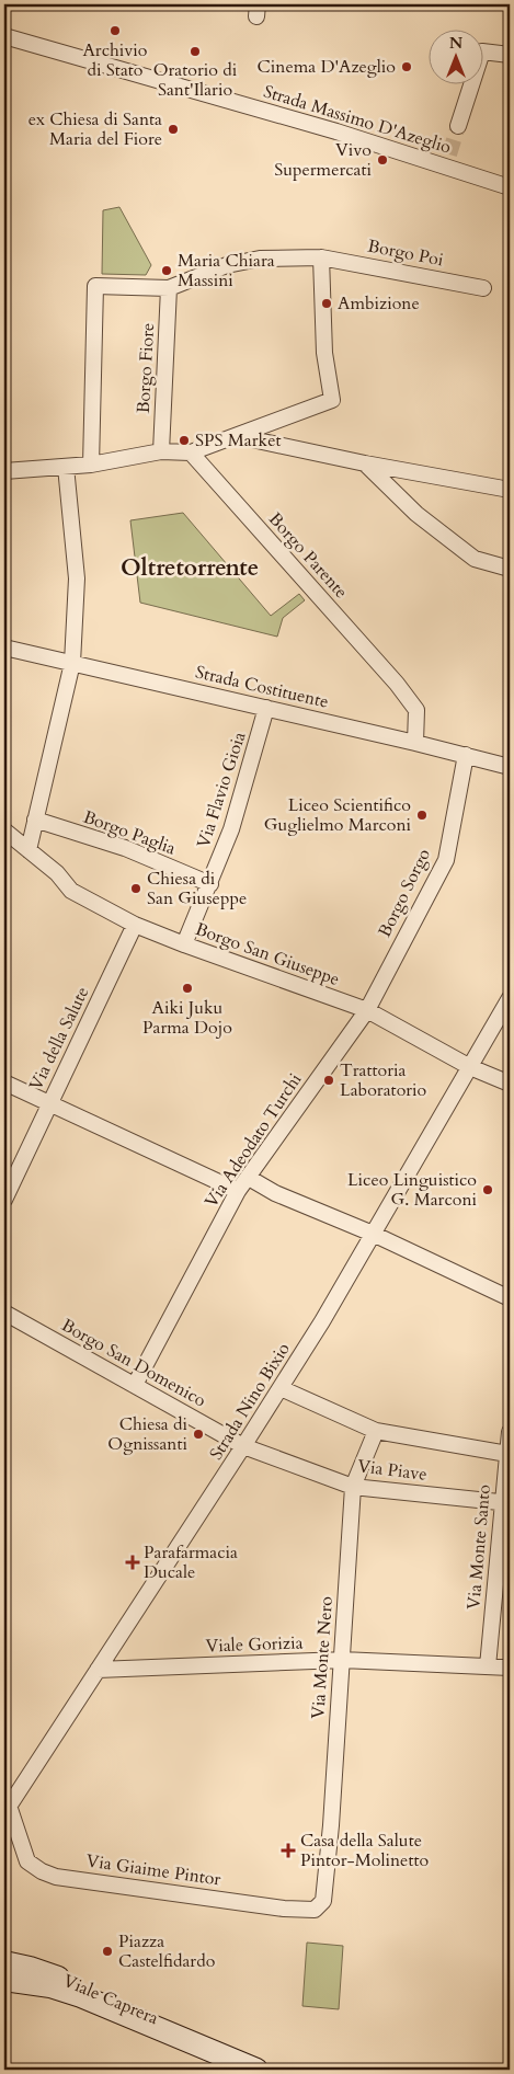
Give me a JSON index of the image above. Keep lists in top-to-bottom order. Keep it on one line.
{"streets":{"main road":["Viale Caprera"],"street":["Strada Massimo D'Azeglio","Borgo Poi","Borgo Fiore","Borgo Parente","Strada Costituente","Via Flavio Gioia","Borgo Paglia","Borgo Sorgo","Borgo San Giuseppe","Via della Salute","Via Adeodato Turchi","Borgo San Domenico","Strada Nino Bixio","Via Piave","Via Monte Santo","Viale Gorizia","Via Monte Nero","Via Giaime Pintor"]},"crossings":[["Borgo Poi","Borgo Fiore"],["Borgo Parente","Strada Costituente"],["Strada Costituente","Via Flavio Gioia"],["Strada Costituente","Borgo Sorgo"],["Via Flavio Gioia","Borgo Paglia"],["Via Flavio Gioia","Borgo San Giuseppe"],["Borgo Sorgo","Borgo San Giuseppe"],["Borgo Sorgo","Via Adeodato Turchi"],["Borgo San Giuseppe","Via della Salute"],["Borgo San Giuseppe","Via Adeodato Turchi"],["Borgo San Giuseppe","Strada Nino Bixio"],["Via Adeodato Turchi","Borgo San Domenico"],["Borgo San Domenico","Strada Nino Bixio"],["Borgo San Domenico","Via Piave"],["Strada Nino Bixio","Via Piave"],["Strada Nino Bixio","Viale Gorizia"],["Strada Nino Bixio","Via Giaime Pintor"],["Via Piave","Via Monte Santo"],["Via Piave","Via Monte Nero"],["Via Monte Santo","Viale Gorizia"],["Viale Gorizia","Via Monte Nero"],["Via Monte Nero","Via Giaime Pintor"]],"districts":["Oltretorrente"],"places":{"other":["Archivio di Stato","Oratorio di Sant'Ilario","Cinema D'Azeglio","ex Chiesa di Santa Maria del Fiore","Vivo Supermercati","Maria Chiara Massini","Ambizione","SPS Market","Liceo Scientifico Guglielmo Marconi","Chiesa di San Giuseppe","Aiki Juku Parma Dojo","Trattoria Laboratorio","Liceo Linguistico G. Marconi","Chiesa di Ognissanti","Piazza Castelfidardo"],"health":["Parafarmacia Ducale","Casa della Salute Pintor-Molinetto"]},"north":"top"}
